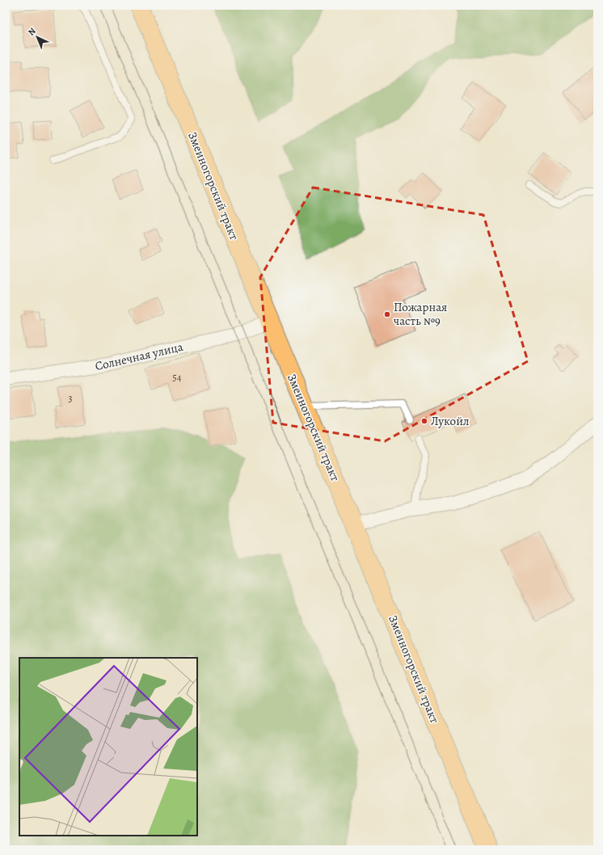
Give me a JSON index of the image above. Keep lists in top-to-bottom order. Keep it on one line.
{"streets":{"highway":["Змеиногорский тракт"],"street":["Солнечная улица"]},"crossings":[["Змеиногорский тракт","Солнечная улица"]],"places":["Пожарная часть №9","Лукойл"],"house_numbers":["54","3"],"north":"top left"}
